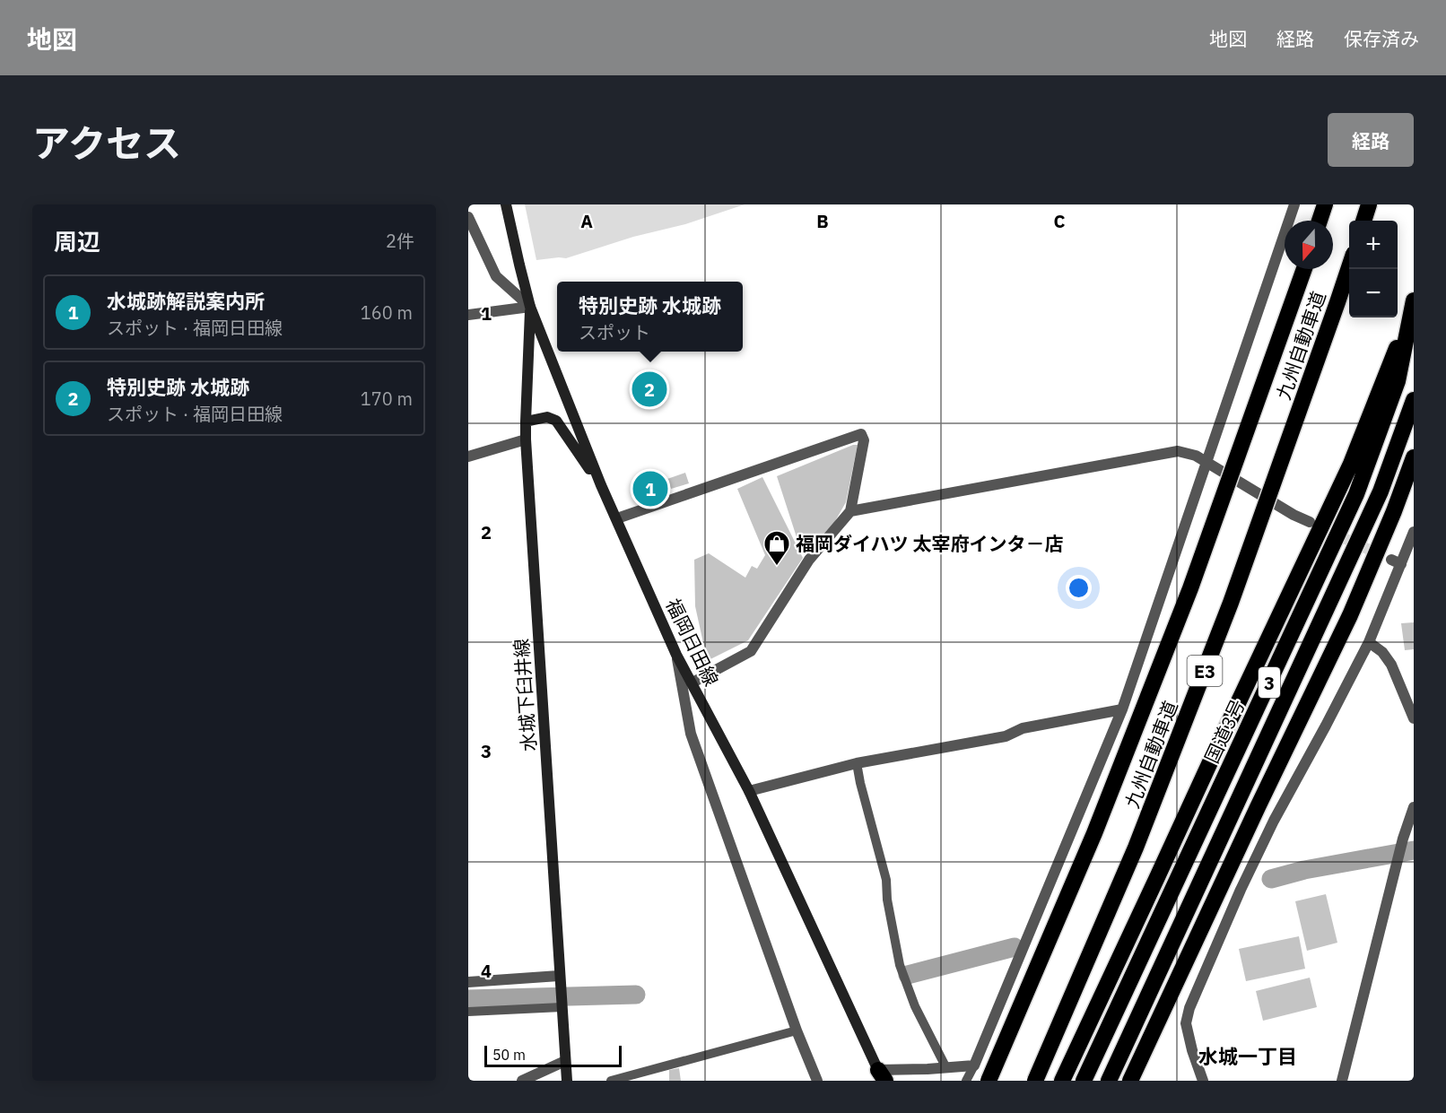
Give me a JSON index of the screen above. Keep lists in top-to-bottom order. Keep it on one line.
{"streets":{"highway":["九州自動車道","E3","3","国道3号"],"main road":["福岡日田線","水城下臼井線"]},"crossings":[["福岡日田線","水城下臼井線"]],"districts":["水城一丁目"],"places":{"shop":["福岡ダイハツ 太宰府インタ－店"]},"scale_bar":"50 m","north":"bottom","page":{"header":"地図","nav":["地図","経路","保存済み"],"title":"アクセス","buttons":"経路","heading":["周辺","2件"],"map_buttons":["+","−"],"list":[{"mark":"1","name":"水城跡解説案内所","note":"スポット · 福岡日田線","value":"160 m"},{"mark":"2","name":"特別史跡 水城跡","note":"スポット · 福岡日田線","value":"170 m"}],"popup":["特別史跡 水城跡","スポット"],"pins":["2","1"],"scale":"50 m"},"grid":{"columns":["A","B","C"],"rows":["1","2","3","4"]}}
